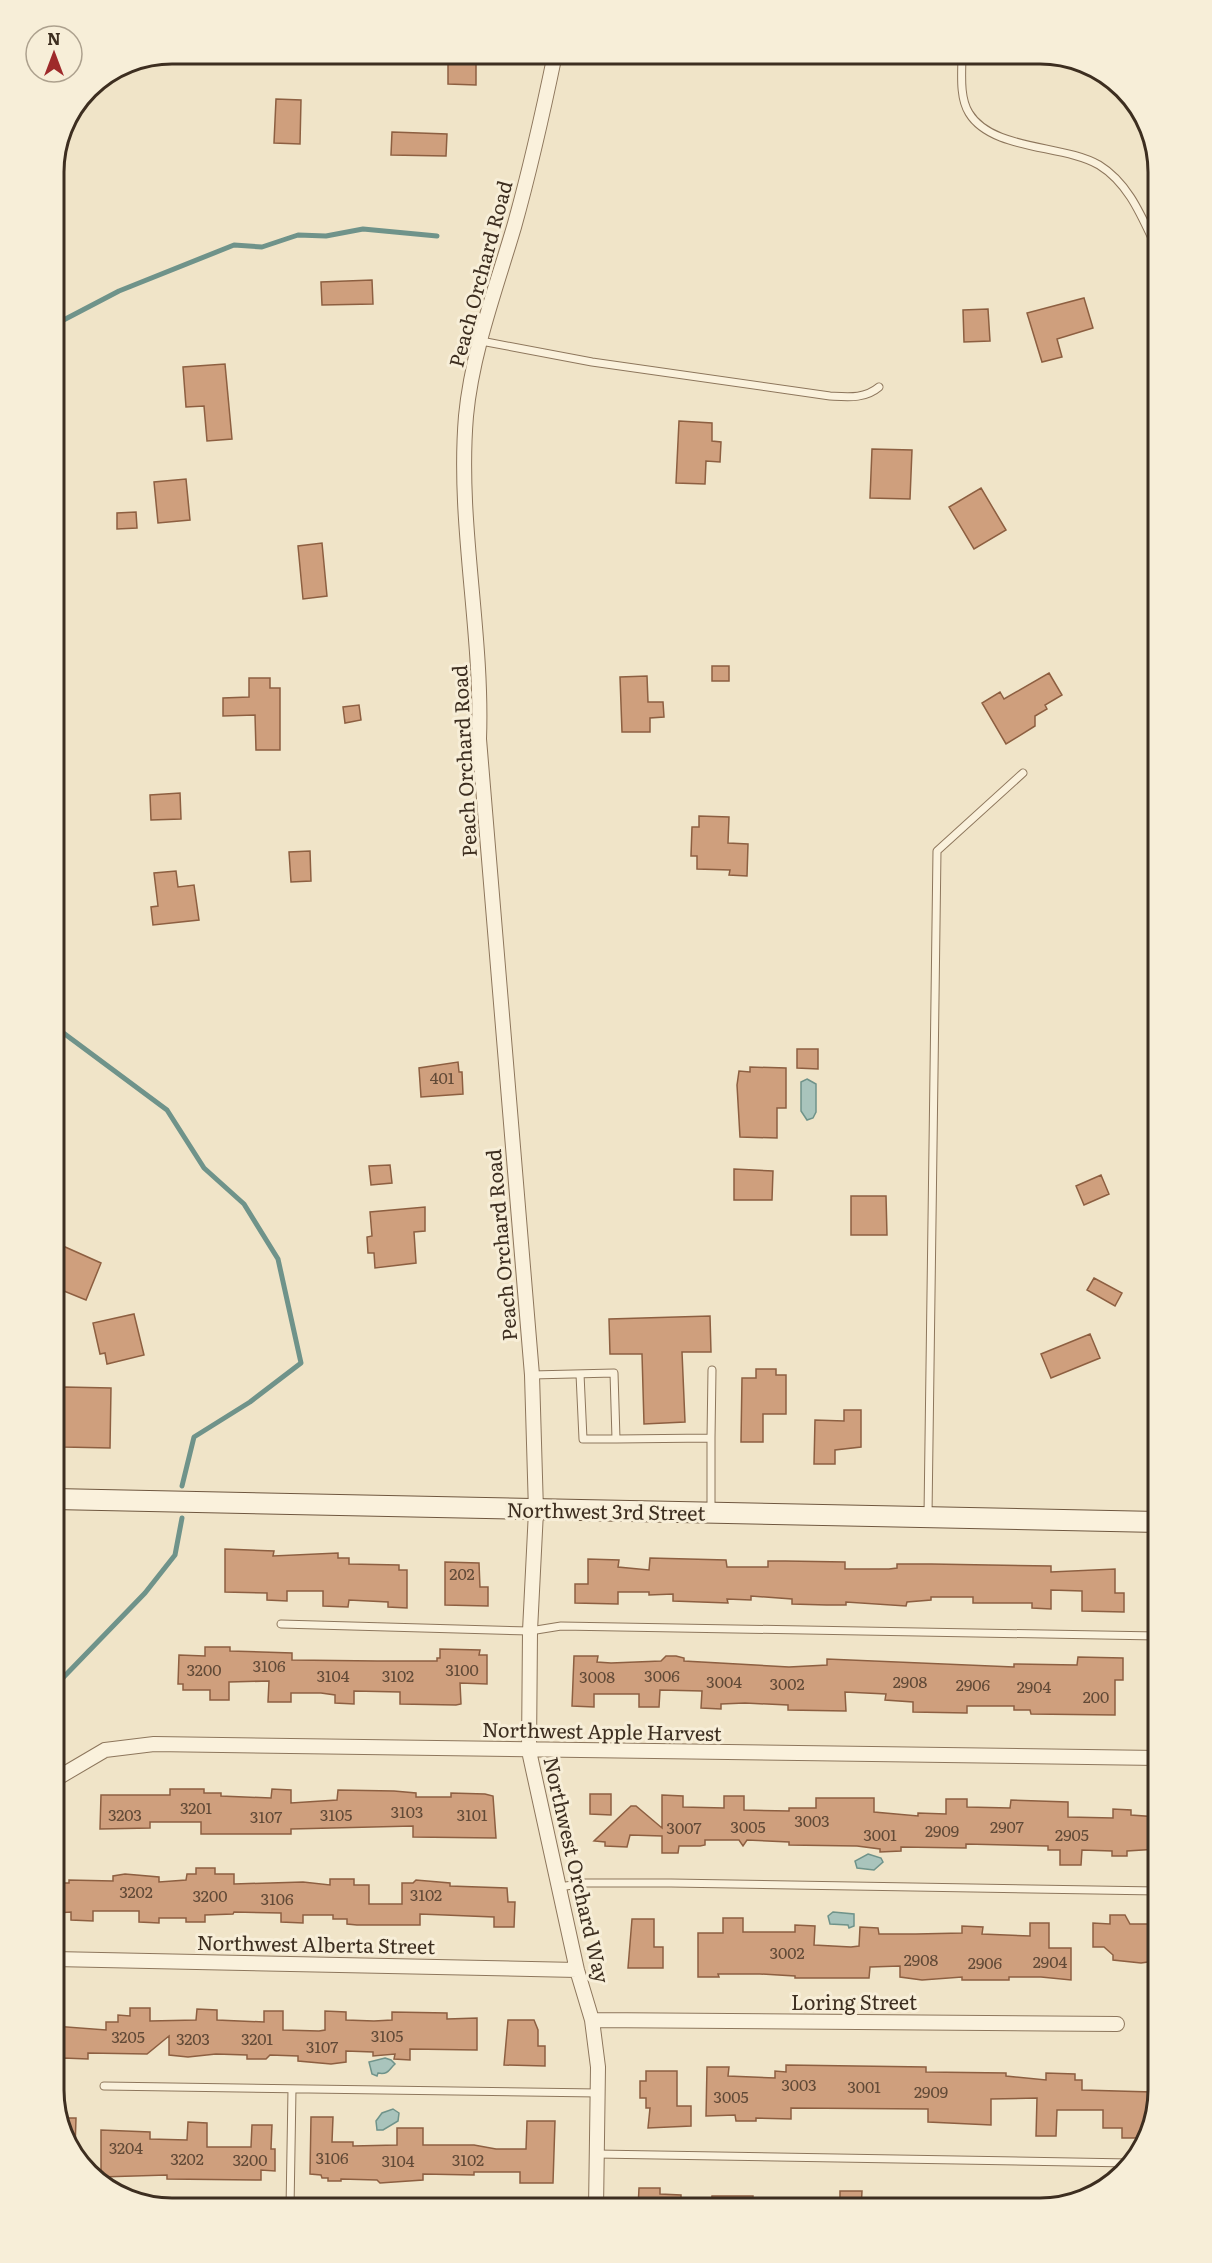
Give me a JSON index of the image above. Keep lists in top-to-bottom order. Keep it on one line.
{"streets":{"street":["Peach Orchard Road","Northwest 3rd Street","Northwest Apple Harvest","Northwest Orchard Way","Northwest Alberta Street","Loring Street"]},"crossings":[["Peach Orchard Road","Northwest 3rd Street"],["Peach Orchard Road","Northwest Orchard Way"],["Northwest 3rd Street","Northwest Orchard Way"],["Northwest Apple Harvest","Northwest Orchard Way"],["Northwest Orchard Way","Northwest Alberta Street"],["Northwest Orchard Way","Loring Street"]],"house_numbers":["401","202","3106","3200","3100","3104","3102","3006","3008","3004","2908","3002","2906","2904","200","3201","3103","3203","3105","3101","3107","3003","3005","2907","3007","2909","3001","2905","3202","3102","3200","3106","3002","2908","2904","2906","3105","3205","3203","3201","3107","3003","3001","2909","3005","3204","3106","3202","3200","3102","3104"],"north":"top"}
